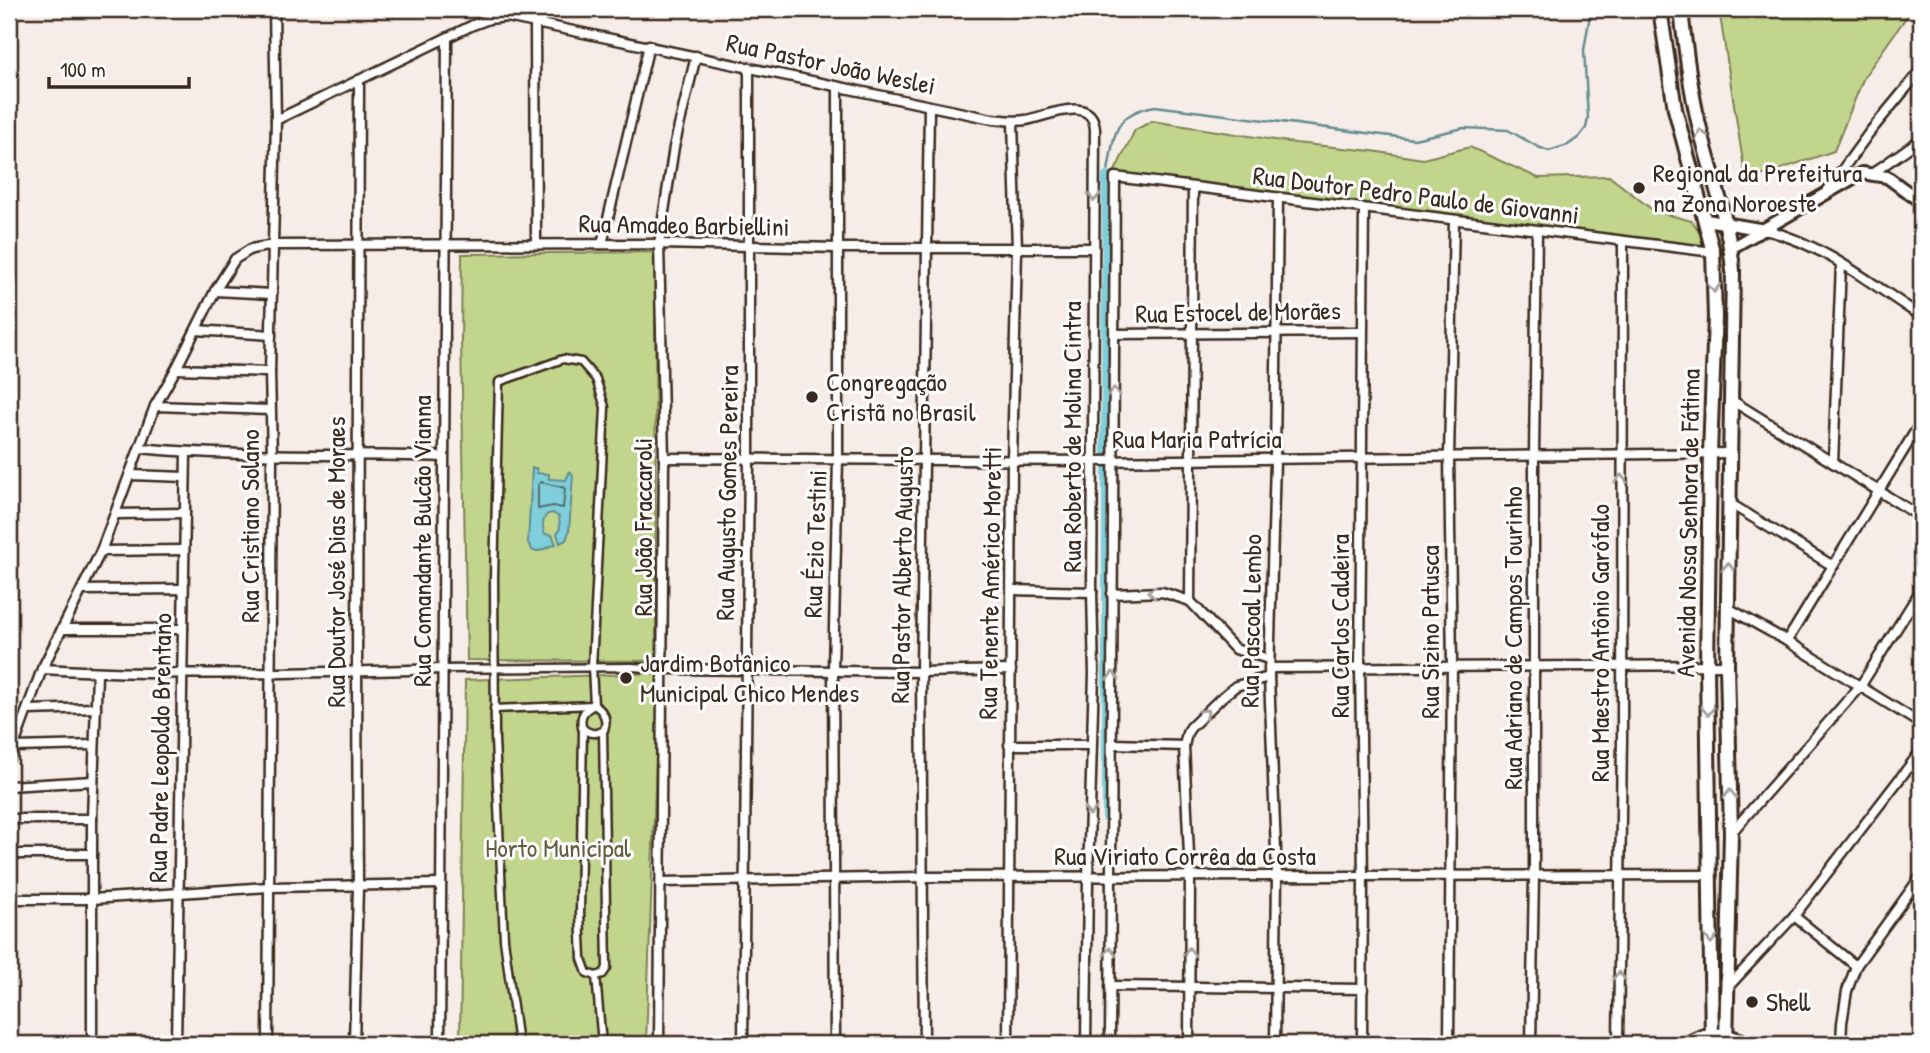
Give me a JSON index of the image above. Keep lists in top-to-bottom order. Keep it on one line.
{"streets":{"main road":["Avenida Nossa Senhora de Fátima"],"street":["Rua Pastor João Weslei","Rua Doutor Pedro Paulo de Giovanni","Rua Amadeo Barbiellini","Rua Estocel de Morães","Rua Roberto de Molina Cintra","Rua Maria Patrícia","Rua Augusto Gomes Pereira","Rua Cristiano Solano","Rua João Fraccaroli","Rua Comandante Bulcão Vianna","Rua Ézio Testini","Rua Doutor José Dias de Moraes","Rua Pastor Alberto Augusto","Rua Tenente Américo Moretti","Rua Pascoal Lembo","Rua Carlos Caldeira","Rua Sizino Patusca","Rua Adriano de Campos Tourinho","Rua Maestro Antônio Garófalo","Rua Padre Leopoldo Brentano","Rua Viriato Corrêa da Costa"]},"crossings":[["Rua Pastor João Weslei","Rua Roberto de Molina Cintra"],["Rua Pastor João Weslei","Rua Augusto Gomes Pereira"],["Rua Pastor João Weslei","Rua Cristiano Solano"],["Rua Pastor João Weslei","Rua João Fraccaroli"],["Rua Pastor João Weslei","Rua Comandante Bulcão Vianna"],["Rua Pastor João Weslei","Rua Ézio Testini"],["Rua Pastor João Weslei","Rua Doutor José Dias de Moraes"],["Rua Pastor João Weslei","Rua Pastor Alberto Augusto"],["Rua Pastor João Weslei","Rua Tenente Américo Moretti"],["Rua Doutor Pedro Paulo de Giovanni","Rua Roberto de Molina Cintra"],["Rua Doutor Pedro Paulo de Giovanni","Avenida Nossa Senhora de Fátima"],["Rua Doutor Pedro Paulo de Giovanni","Rua Pascoal Lembo"],["Rua Doutor Pedro Paulo de Giovanni","Rua Carlos Caldeira"],["Rua Doutor Pedro Paulo de Giovanni","Rua Sizino Patusca"],["Rua Doutor Pedro Paulo de Giovanni","Rua Adriano de Campos Tourinho"],["Rua Doutor Pedro Paulo de Giovanni","Rua Maestro Antônio Garófalo"],["Rua Amadeo Barbiellini","Rua Roberto de Molina Cintra"],["Rua Amadeo Barbiellini","Rua Augusto Gomes Pereira"],["Rua Amadeo Barbiellini","Rua Cristiano Solano"],["Rua Amadeo Barbiellini","Rua João Fraccaroli"],["Rua Amadeo Barbiellini","Rua Comandante Bulcão Vianna"],["Rua Amadeo Barbiellini","Rua Ézio Testini"],["Rua Amadeo Barbiellini","Rua Doutor José Dias de Moraes"],["Rua Amadeo Barbiellini","Rua Pastor Alberto Augusto"],["Rua Amadeo Barbiellini","Rua Tenente Américo Moretti"],["Rua Estocel de Morães","Rua Roberto de Molina Cintra"],["Rua Estocel de Morães","Rua Pascoal Lembo"],["Rua Estocel de Morães","Rua Carlos Caldeira"],["Rua Roberto de Molina Cintra","Rua Maria Patrícia"],["Rua Roberto de Molina Cintra","Rua Viriato Corrêa da Costa"],["Rua Maria Patrícia","Rua Augusto Gomes Pereira"],["Rua Maria Patrícia","Avenida Nossa Senhora de Fátima"],["Rua Maria Patrícia","Rua João Fraccaroli"],["Rua Maria Patrícia","Rua Ézio Testini"],["Rua Maria Patrícia","Rua Pastor Alberto Augusto"],["Rua Maria Patrícia","Rua Tenente Américo Moretti"],["Rua Maria Patrícia","Rua Pascoal Lembo"],["Rua Maria Patrícia","Rua Carlos Caldeira"],["Rua Maria Patrícia","Rua Sizino Patusca"],["Rua Maria Patrícia","Rua Adriano de Campos Tourinho"],["Rua Maria Patrícia","Rua Maestro Antônio Garófalo"],["Rua Augusto Gomes Pereira","Rua Viriato Corrêa da Costa"],["Avenida Nossa Senhora de Fátima","Rua Viriato Corrêa da Costa"],["Rua João Fraccaroli","Rua Viriato Corrêa da Costa"],["Rua Ézio Testini","Rua Viriato Corrêa da Costa"],["Rua Pastor Alberto Augusto","Rua Viriato Corrêa da Costa"],["Rua Tenente Américo Moretti","Rua Viriato Corrêa da Costa"],["Rua Pascoal Lembo","Rua Viriato Corrêa da Costa"],["Rua Carlos Caldeira","Rua Viriato Corrêa da Costa"],["Rua Sizino Patusca","Rua Viriato Corrêa da Costa"],["Rua Adriano de Campos Tourinho","Rua Viriato Corrêa da Costa"],["Rua Maestro Antônio Garófalo","Rua Viriato Corrêa da Costa"]],"one_way":["Rua Maestro Antônio Garófalo"],"parks":["Horto Municipal"],"places":["Regional da Prefeitura na Zona Noroeste","Congregação Cristã no Brasil","Jardim Botânico Municipal Chico Mendes","Shell"],"scale_bar":"100 m"}
